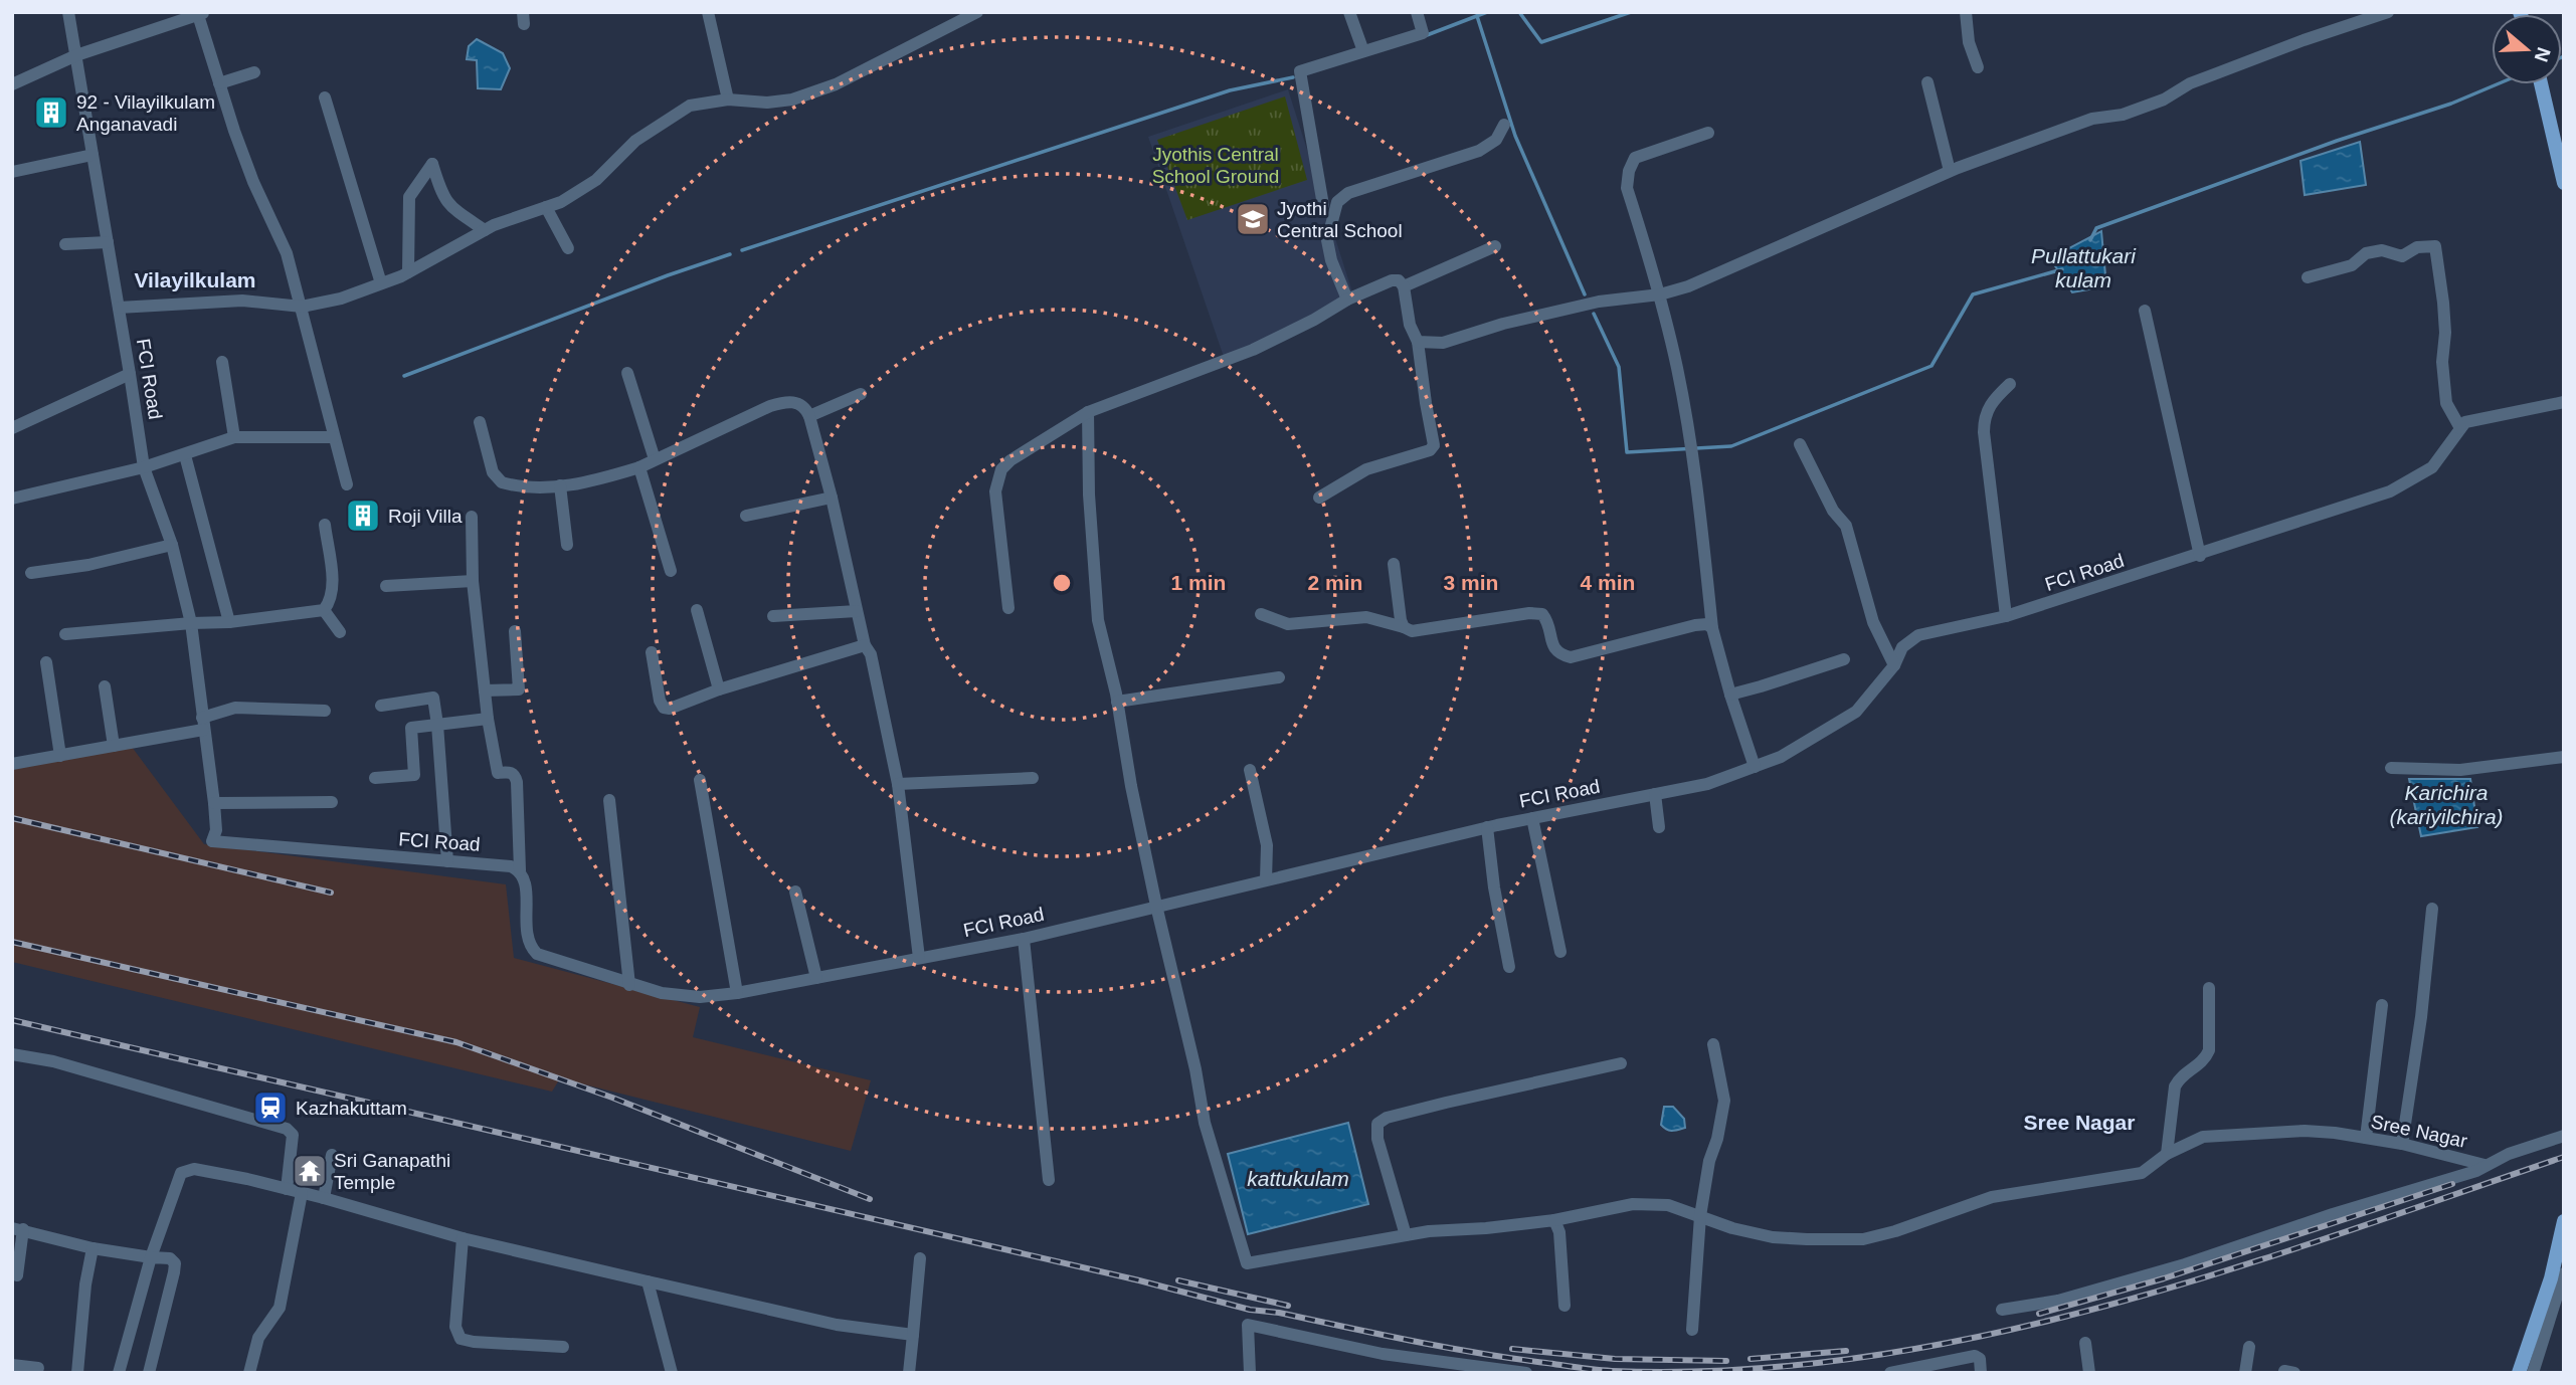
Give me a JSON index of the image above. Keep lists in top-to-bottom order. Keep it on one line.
{"streets":{"street":["FCI Road","Sree Nagar"]},"crossings":[["FCI Road","Sree Nagar"]],"districts":["Vilayilkulam","Sree Nagar"],"water":["Pullattukari kulam","Karichira (kariyilchira)","kattukulam"],"parks":["Jyothis Central School Ground"],"places":{"building":["92 - Vilayilkulam Anganavadi","Roji Villa"],"school or university":["Jyothi Central School"],"station":["Kazhakuttam"],"temple":["Sri Ganapathi Temple"]},"north":"right","rings":["1 min","2 min","3 min","4 min"]}
